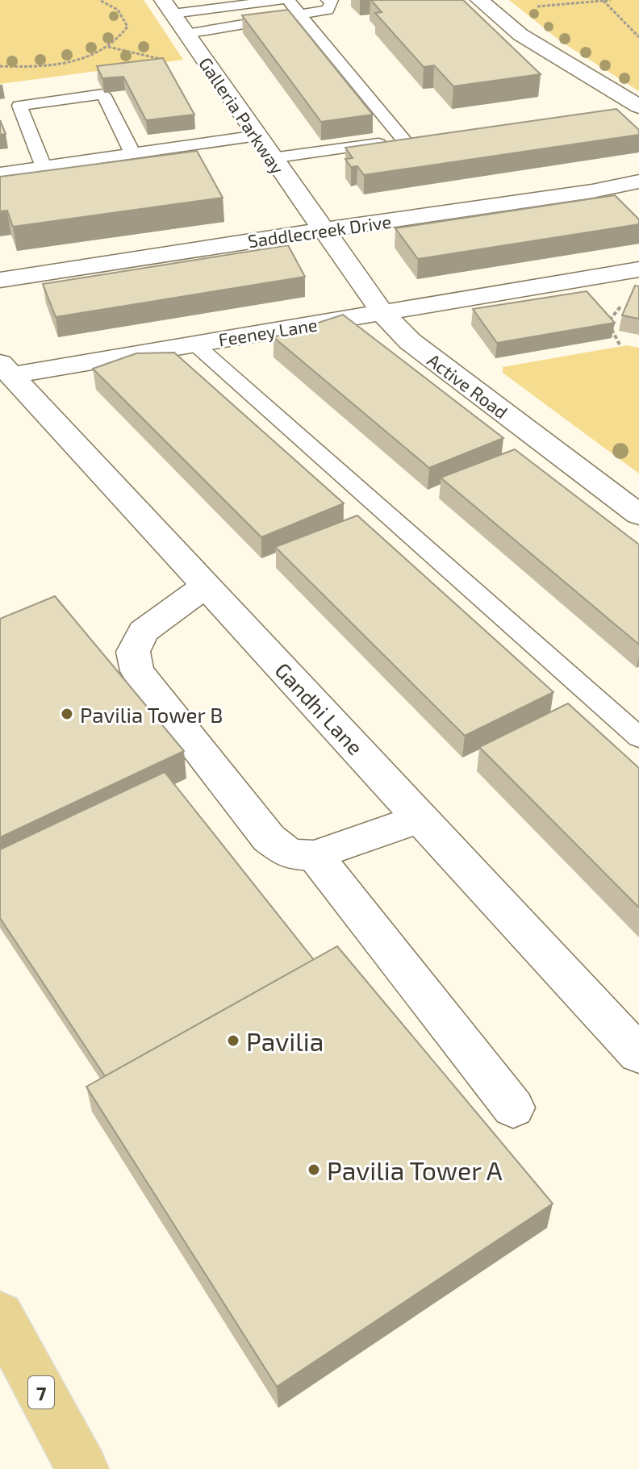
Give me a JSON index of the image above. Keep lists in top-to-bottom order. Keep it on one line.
{"streets":{"main road":["7"],"street":["Galleria Parkway","Saddlecreek Drive","Feeney Lane","Active Road","Gandhi Lane"]},"crossings":[["Galleria Parkway","Saddlecreek Drive"],["Galleria Parkway","Active Road"],["Saddlecreek Drive","Active Road"],["Feeney Lane","Active Road"],["Feeney Lane","Gandhi Lane"]],"places":["Pavilia Tower B","Pavilia","Pavilia Tower A"]}
